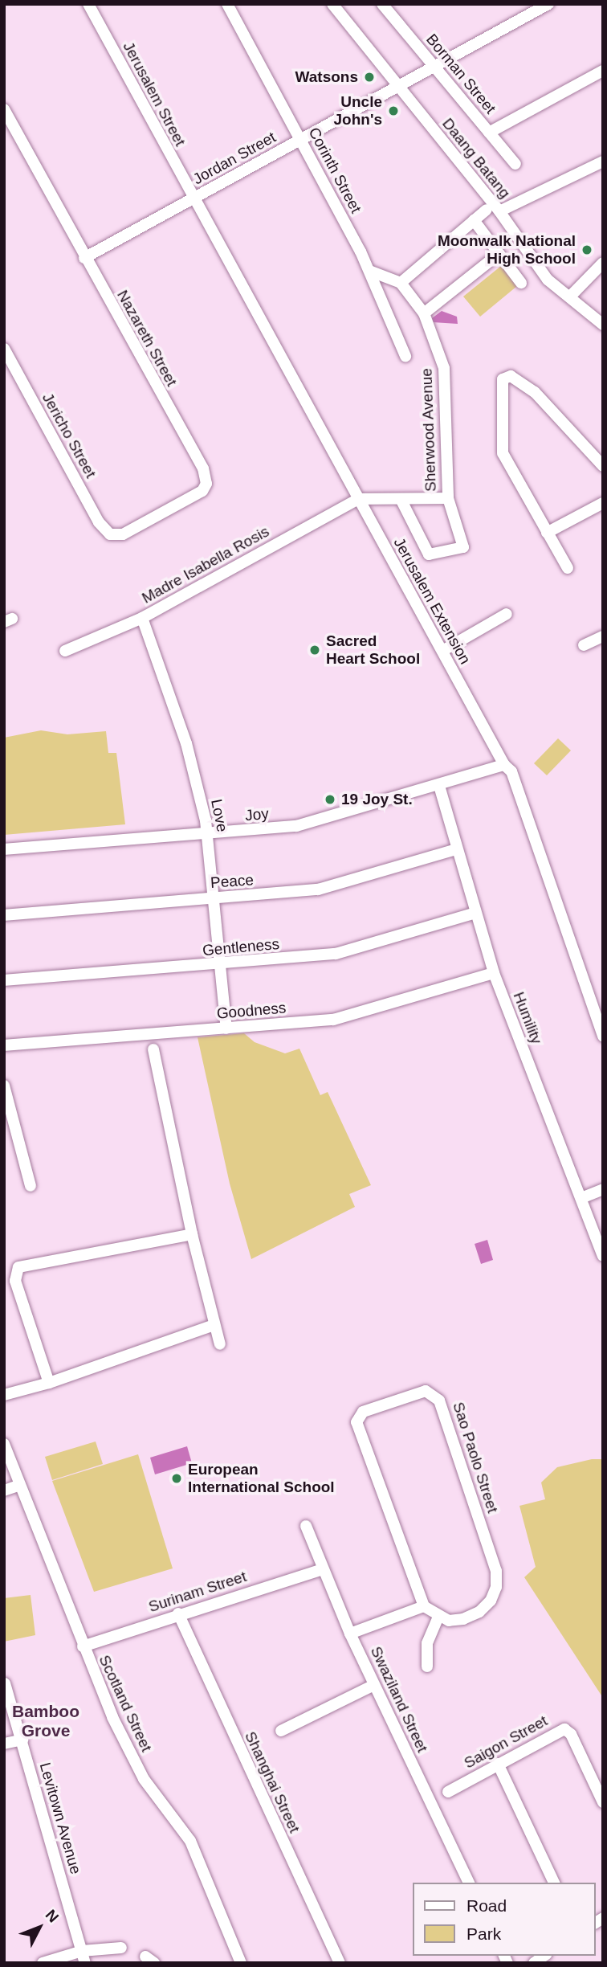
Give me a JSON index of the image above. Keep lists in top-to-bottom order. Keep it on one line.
{"streets":{"street":["Borman Street","Jerusalem Street","Jordan Street","Daang Batang","Corinth Street","Nazareth Street","Sherwood Avenue","Jericho Street","Madre Isabella Rosis","Jerusalem Extension","Joy","Love","Peace","Gentleness","Goodness","Humility","Sao Paolo Street","Surinam Street","Swaziland Street","Scotland Street","Saigon Street","Shanghai Street","Levitown Avenue"]},"crossings":[["Borman Street","Jordan Street"],["Jerusalem Street","Jordan Street"],["Jerusalem Street","Jerusalem Extension"],["Jordan Street","Daang Batang"],["Jordan Street","Corinth Street"],["Jordan Street","Nazareth Street"],["Jordan Street","Jerusalem Extension"],["Nazareth Street","Jericho Street"],["Sherwood Avenue","Madre Isabella Rosis"],["Sherwood Avenue","Jerusalem Extension"],["Madre Isabella Rosis","Jerusalem Extension"],["Madre Isabella Rosis","Love"],["Jerusalem Extension","Joy"],["Joy","Love"],["Joy","Humility"],["Love","Peace"],["Love","Gentleness"],["Love","Goodness"],["Peace","Humility"],["Gentleness","Humility"],["Goodness","Humility"],["Surinam Street","Swaziland Street"],["Surinam Street","Scotland Street"],["Surinam Street","Shanghai Street"]],"districts":["Bamboo Grove"],"places":["Watsons","Uncle John's","Moonwalk National High School","Sacred Heart School","19 Joy St.","European International School"],"legend":["Road","Park"],"north":"top right"}
